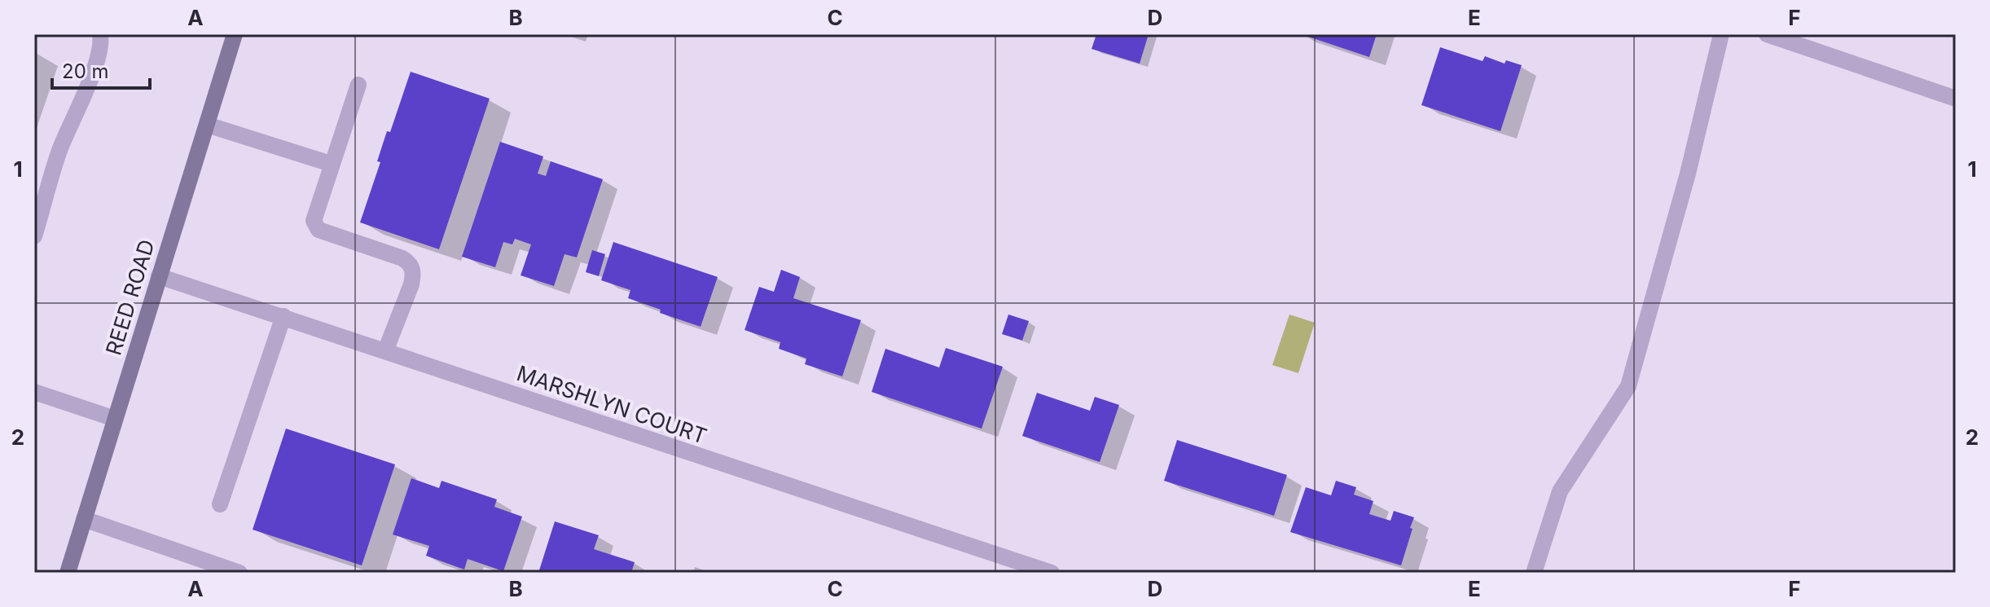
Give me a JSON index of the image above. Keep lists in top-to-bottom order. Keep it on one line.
{"streets":{"main road":["REED ROAD"],"street":["MARSHLYN COURT"]},"crossings":[["REED ROAD","MARSHLYN COURT"]],"scale_bar":"20 m","grid":{"columns":["A","B","C","D","E","F"],"rows":["1","2"]}}
